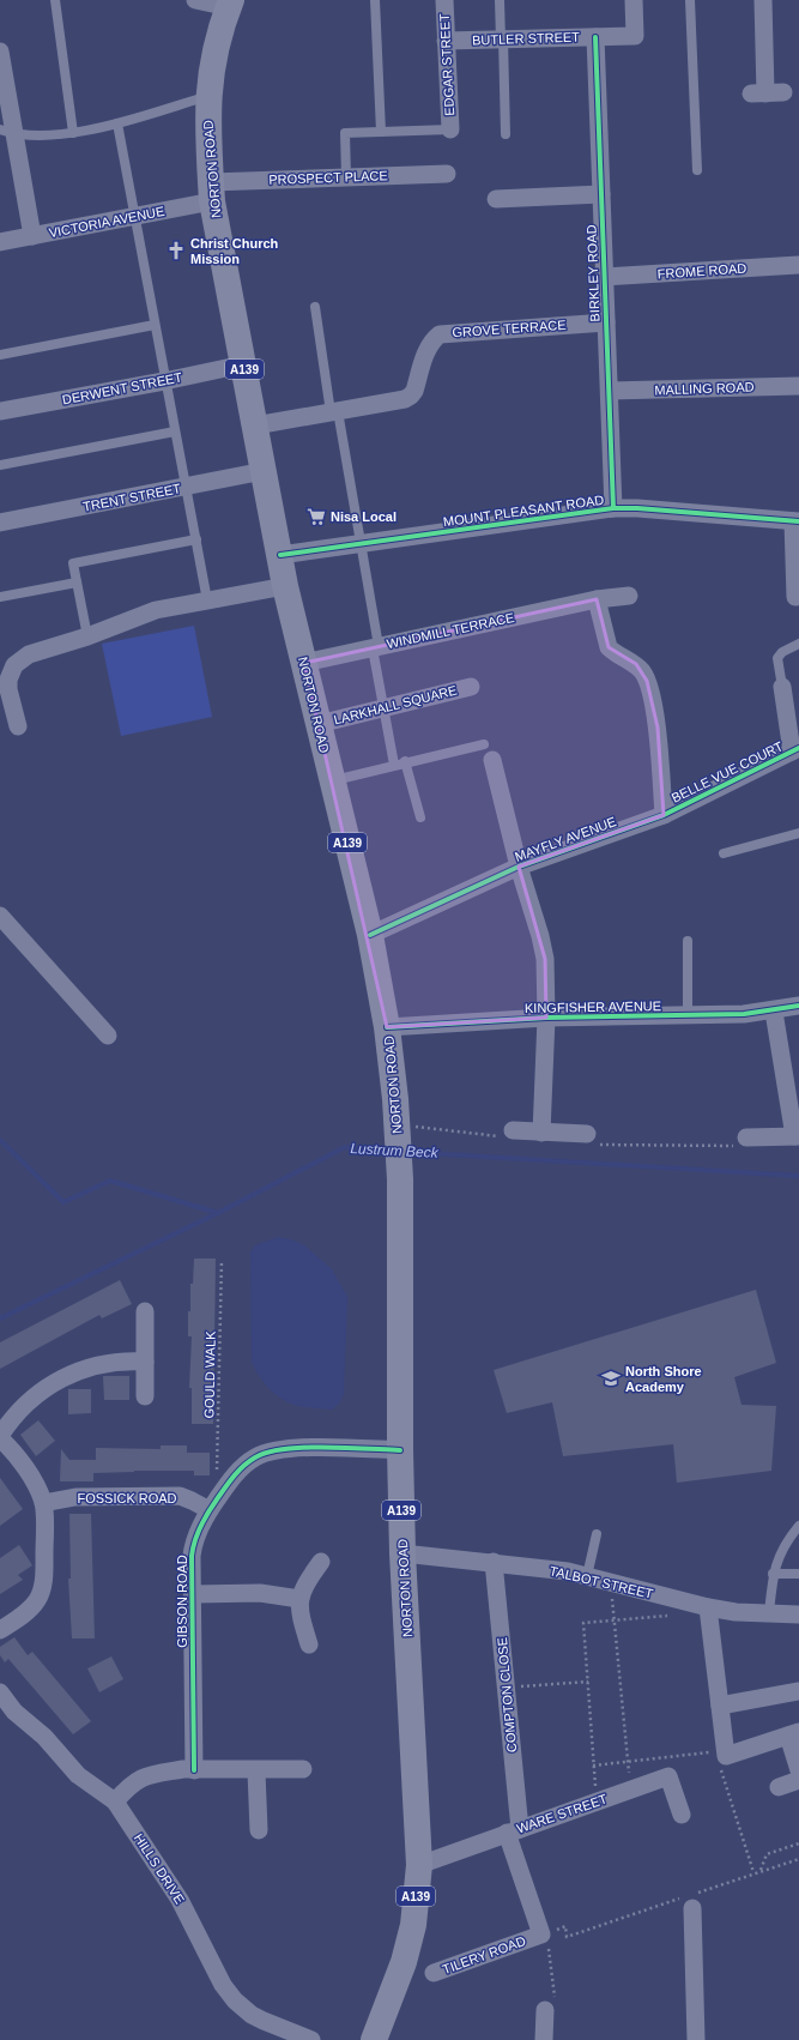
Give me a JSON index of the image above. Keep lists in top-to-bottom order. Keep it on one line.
{"streets":{"main road":["NORTON ROAD","A139"],"street":["BUTLER STREET","EDGAR STREET","PROSPECT PLACE","VICTORIA AVENUE","FROME ROAD","BIRKLEY ROAD","GROVE TERRACE","DERWENT STREET","MALLING ROAD","TRENT STREET","MOUNT PLEASANT ROAD","WINDMILL TERRACE","LARKHALL SQUARE","BELLE VUE COURT","MAYFLY AVENUE","KINGFISHER AVENUE","FOSSICK ROAD","TALBOT STREET","GIBSON ROAD","COMPTON CLOSE","WARE STREET","HILLS DRIVE","TILERY ROAD"],"path":["GOULD WALK"]},"crossings":[["BUTLER STREET","EDGAR STREET"],["BUTLER STREET","BIRKLEY ROAD"],["NORTON ROAD","PROSPECT PLACE"],["NORTON ROAD","VICTORIA AVENUE"],["NORTON ROAD","GROVE TERRACE"],["NORTON ROAD","DERWENT STREET"],["NORTON ROAD","TRENT STREET"],["NORTON ROAD","MOUNT PLEASANT ROAD"],["NORTON ROAD","WINDMILL TERRACE"],["NORTON ROAD","LARKHALL SQUARE"],["NORTON ROAD","MAYFLY AVENUE"],["NORTON ROAD","KINGFISHER AVENUE"],["NORTON ROAD","TALBOT STREET"],["NORTON ROAD","GIBSON ROAD"],["NORTON ROAD","WARE STREET"],["PROSPECT PLACE","VICTORIA AVENUE"],["FROME ROAD","BIRKLEY ROAD"],["BIRKLEY ROAD","GROVE TERRACE"],["BIRKLEY ROAD","MALLING ROAD"],["BIRKLEY ROAD","MOUNT PLEASANT ROAD"],["BELLE VUE COURT","MAYFLY AVENUE"],["GOULD WALK","GIBSON ROAD"],["FOSSICK ROAD","GIBSON ROAD"],["TALBOT STREET","COMPTON CLOSE"],["COMPTON CLOSE","WARE STREET"],["COMPTON CLOSE","TILERY ROAD"],["WARE STREET","TILERY ROAD"]],"water":["Lustrum Beck"],"places":{"church":["Christ Church Mission"],"supermarket":["Nisa Local"],"school or university":["North Shore Academy"]}}
